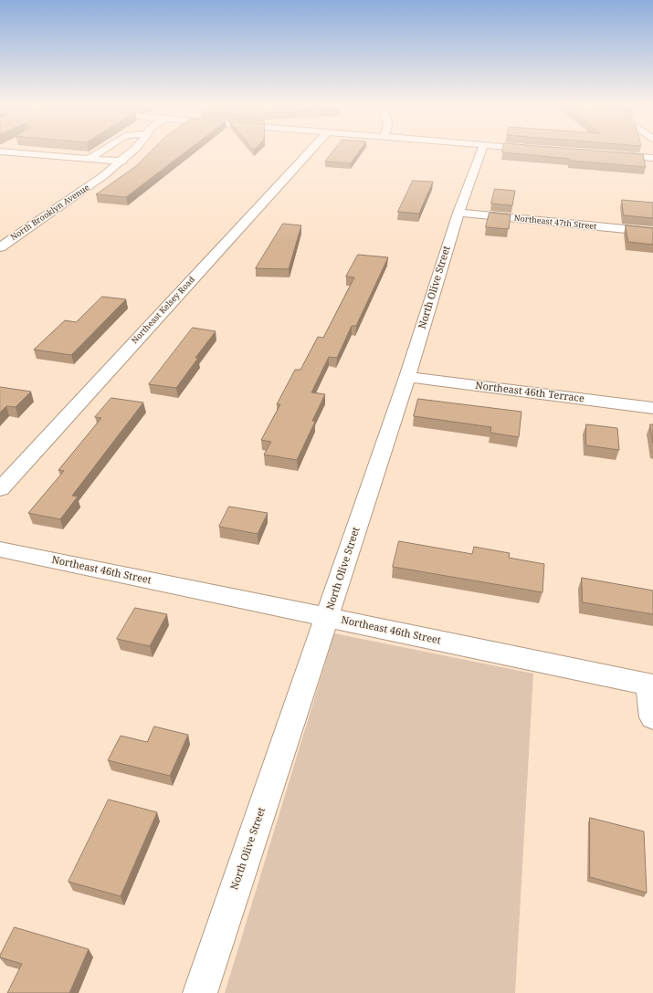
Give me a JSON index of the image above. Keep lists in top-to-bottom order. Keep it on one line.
{"streets":{"street":["North Brooklyn Avenue","Northeast 47th Street","North Olive Street","Northeast Kelsey Road","Northeast 46th Terrace","Northeast 46th Street"]},"crossings":[["Northeast 47th Street","North Olive Street"],["North Olive Street","Northeast 46th Terrace"],["North Olive Street","Northeast 46th Street"]]}
